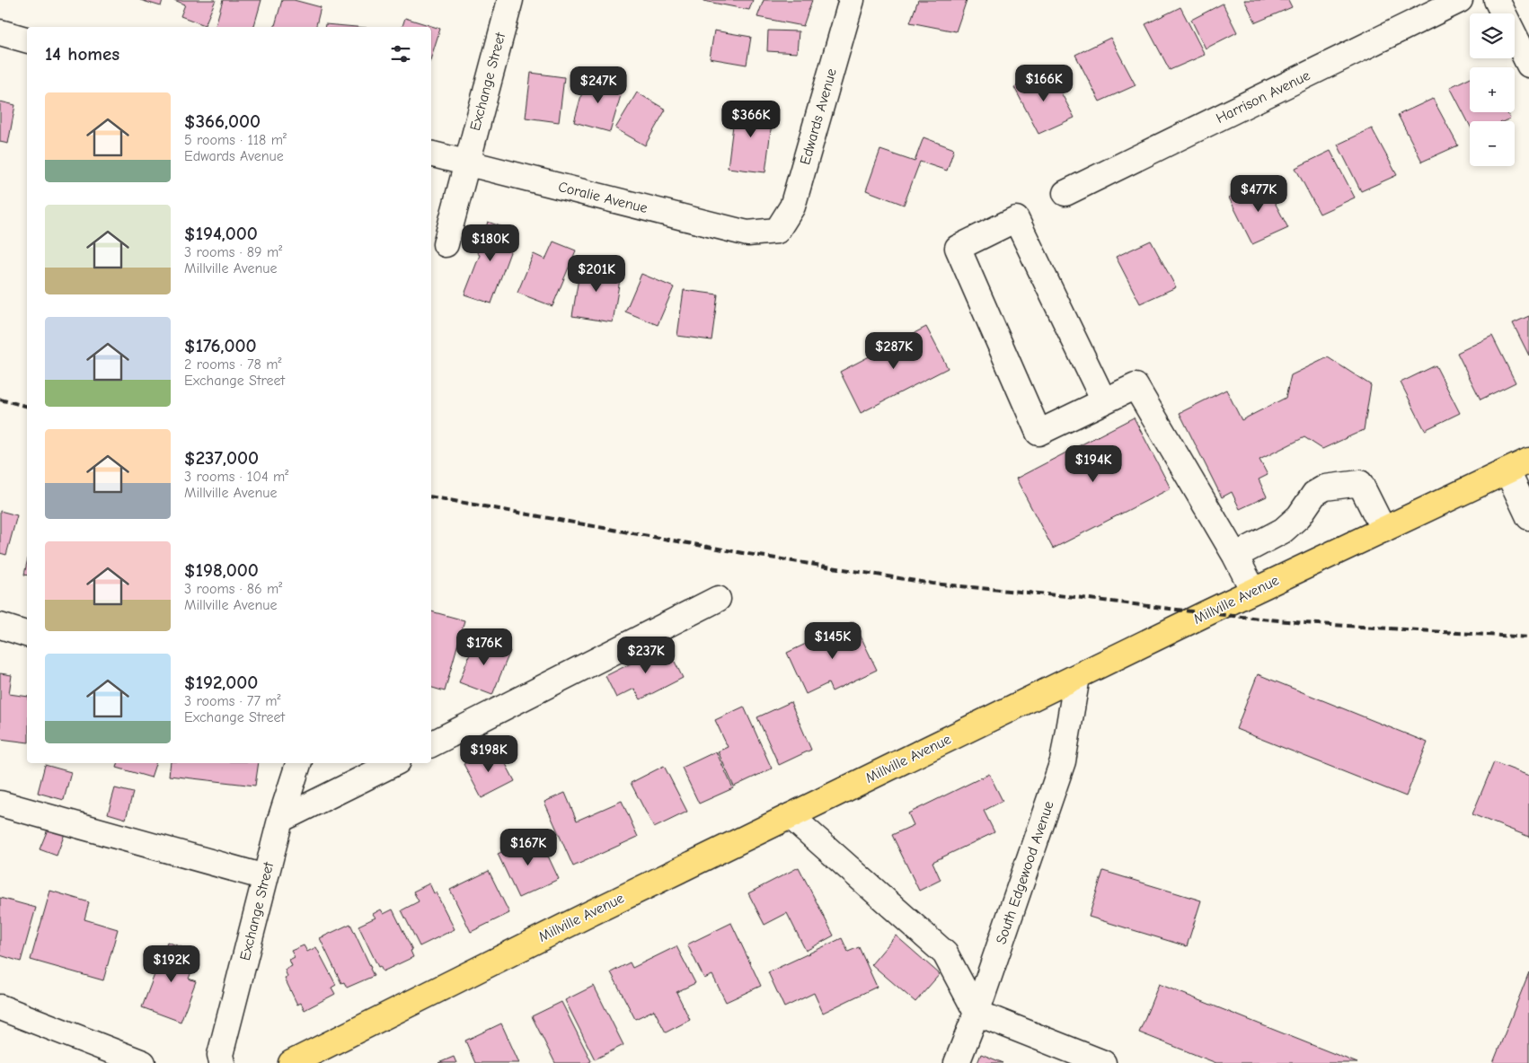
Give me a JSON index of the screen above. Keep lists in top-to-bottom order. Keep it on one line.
{"streets":{"main road":["Millville Avenue"],"street":["Exchange Street","Harrison Avenue","Edwards Avenue","Coralie Avenue","South Edgewood Avenue"]},"crossings":[["Exchange Street","Coralie Avenue"],["Edwards Avenue","Coralie Avenue"],["Millville Avenue","South Edgewood Avenue"]],"page":{"map_buttons":["+","−"],"heading":"14 homes","price":["$166K","$247K","$366K","$477K","$180K","$201K","$287K","$194K","$145K","$176K","$237K","$198K","$167K","$192K"],"list":[{"name":"$366,000","note":"5 rooms · 118 m² · Edwards Avenue"},{"name":"$194,000","note":"3 rooms · 89 m² · Millville Avenue"},{"name":"$176,000","note":"2 rooms · 78 m² · Exchange Street"},{"name":"$237,000","note":"3 rooms · 104 m² · Millville Avenue"},{"name":"$198,000","note":"3 rooms · 86 m² · Millville Avenue"},{"name":"$192,000","note":"3 rooms · 77 m² · Exchange Street"}]}}
